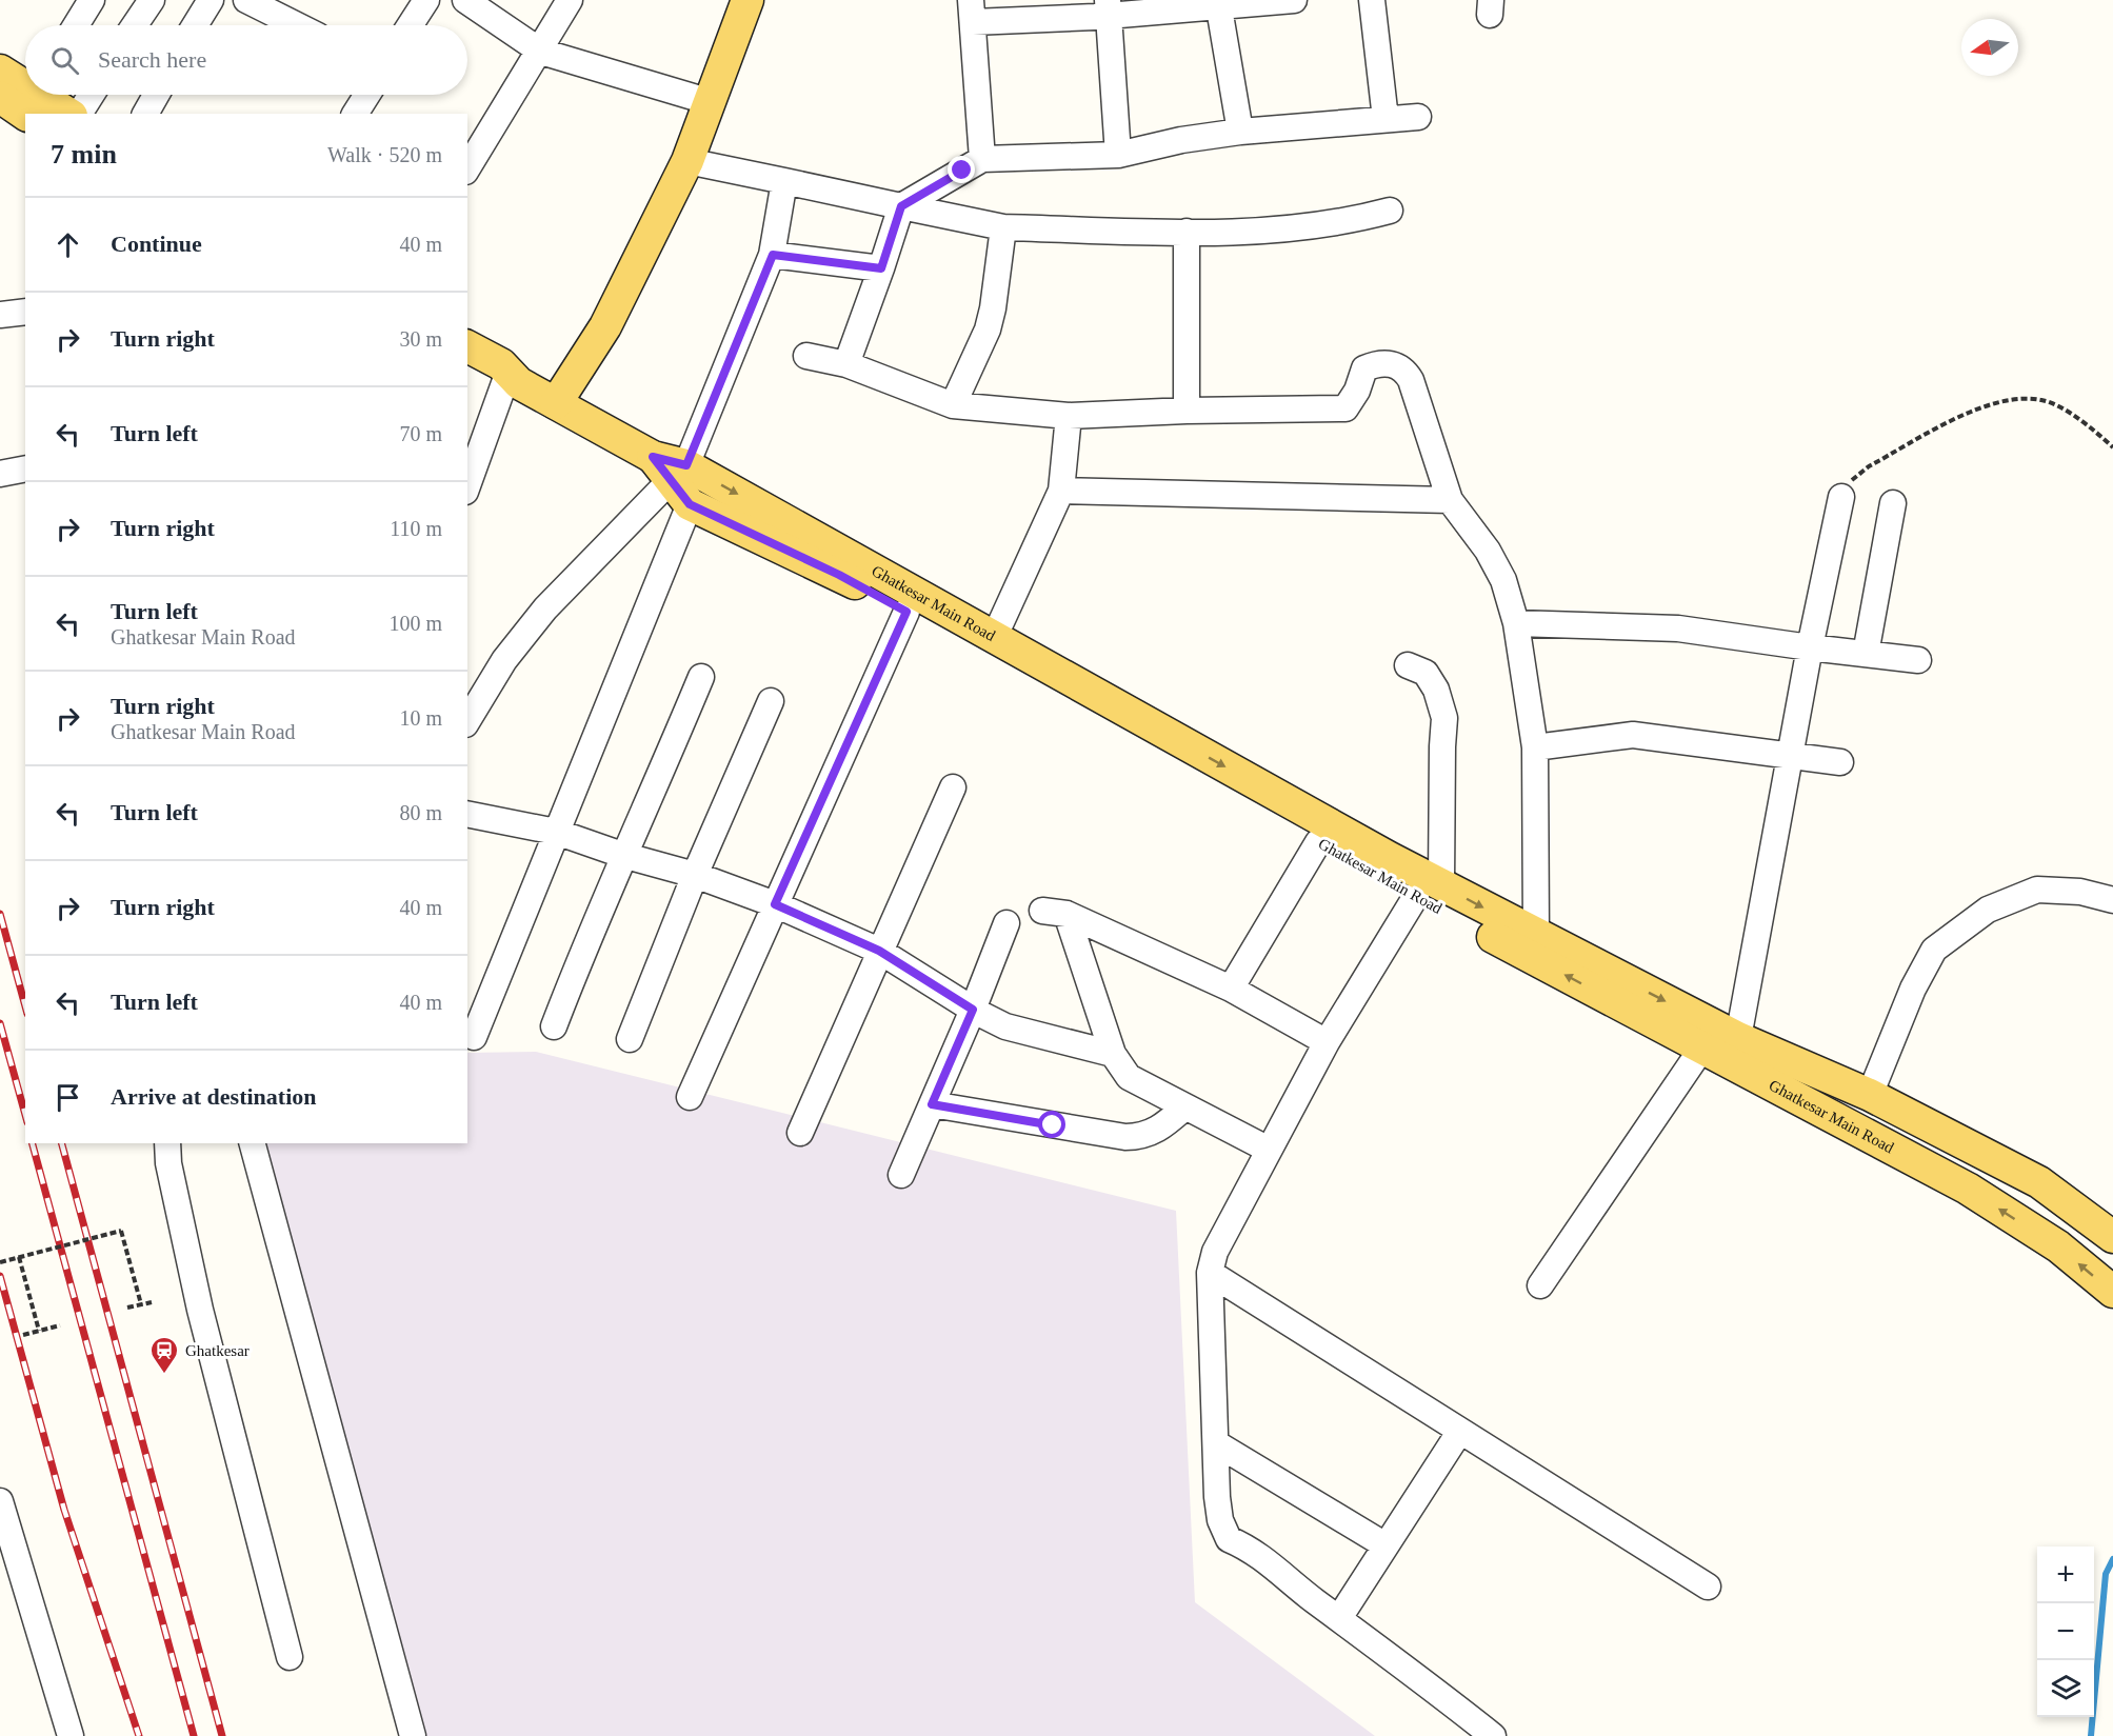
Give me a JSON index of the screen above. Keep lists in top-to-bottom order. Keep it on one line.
{"streets":{"main road":["Ghatkesar Main Road"]},"places":{"station":["Ghatkesar"]},"north":"left","page":{"search":"Search here","heading":["7 min","Walk · 520 m"],"list":[["Continue","40 m"],["Turn right","30 m"],["Turn left","70 m"],["Turn right","110 m"],["Turn left","Ghatkesar Main Road","100 m"],["Turn right","Ghatkesar Main Road","10 m"],["Turn left","80 m"],["Turn right","40 m"],["Turn left","40 m"],"Arrive at destination"],"map_buttons":["+","−"]}}
